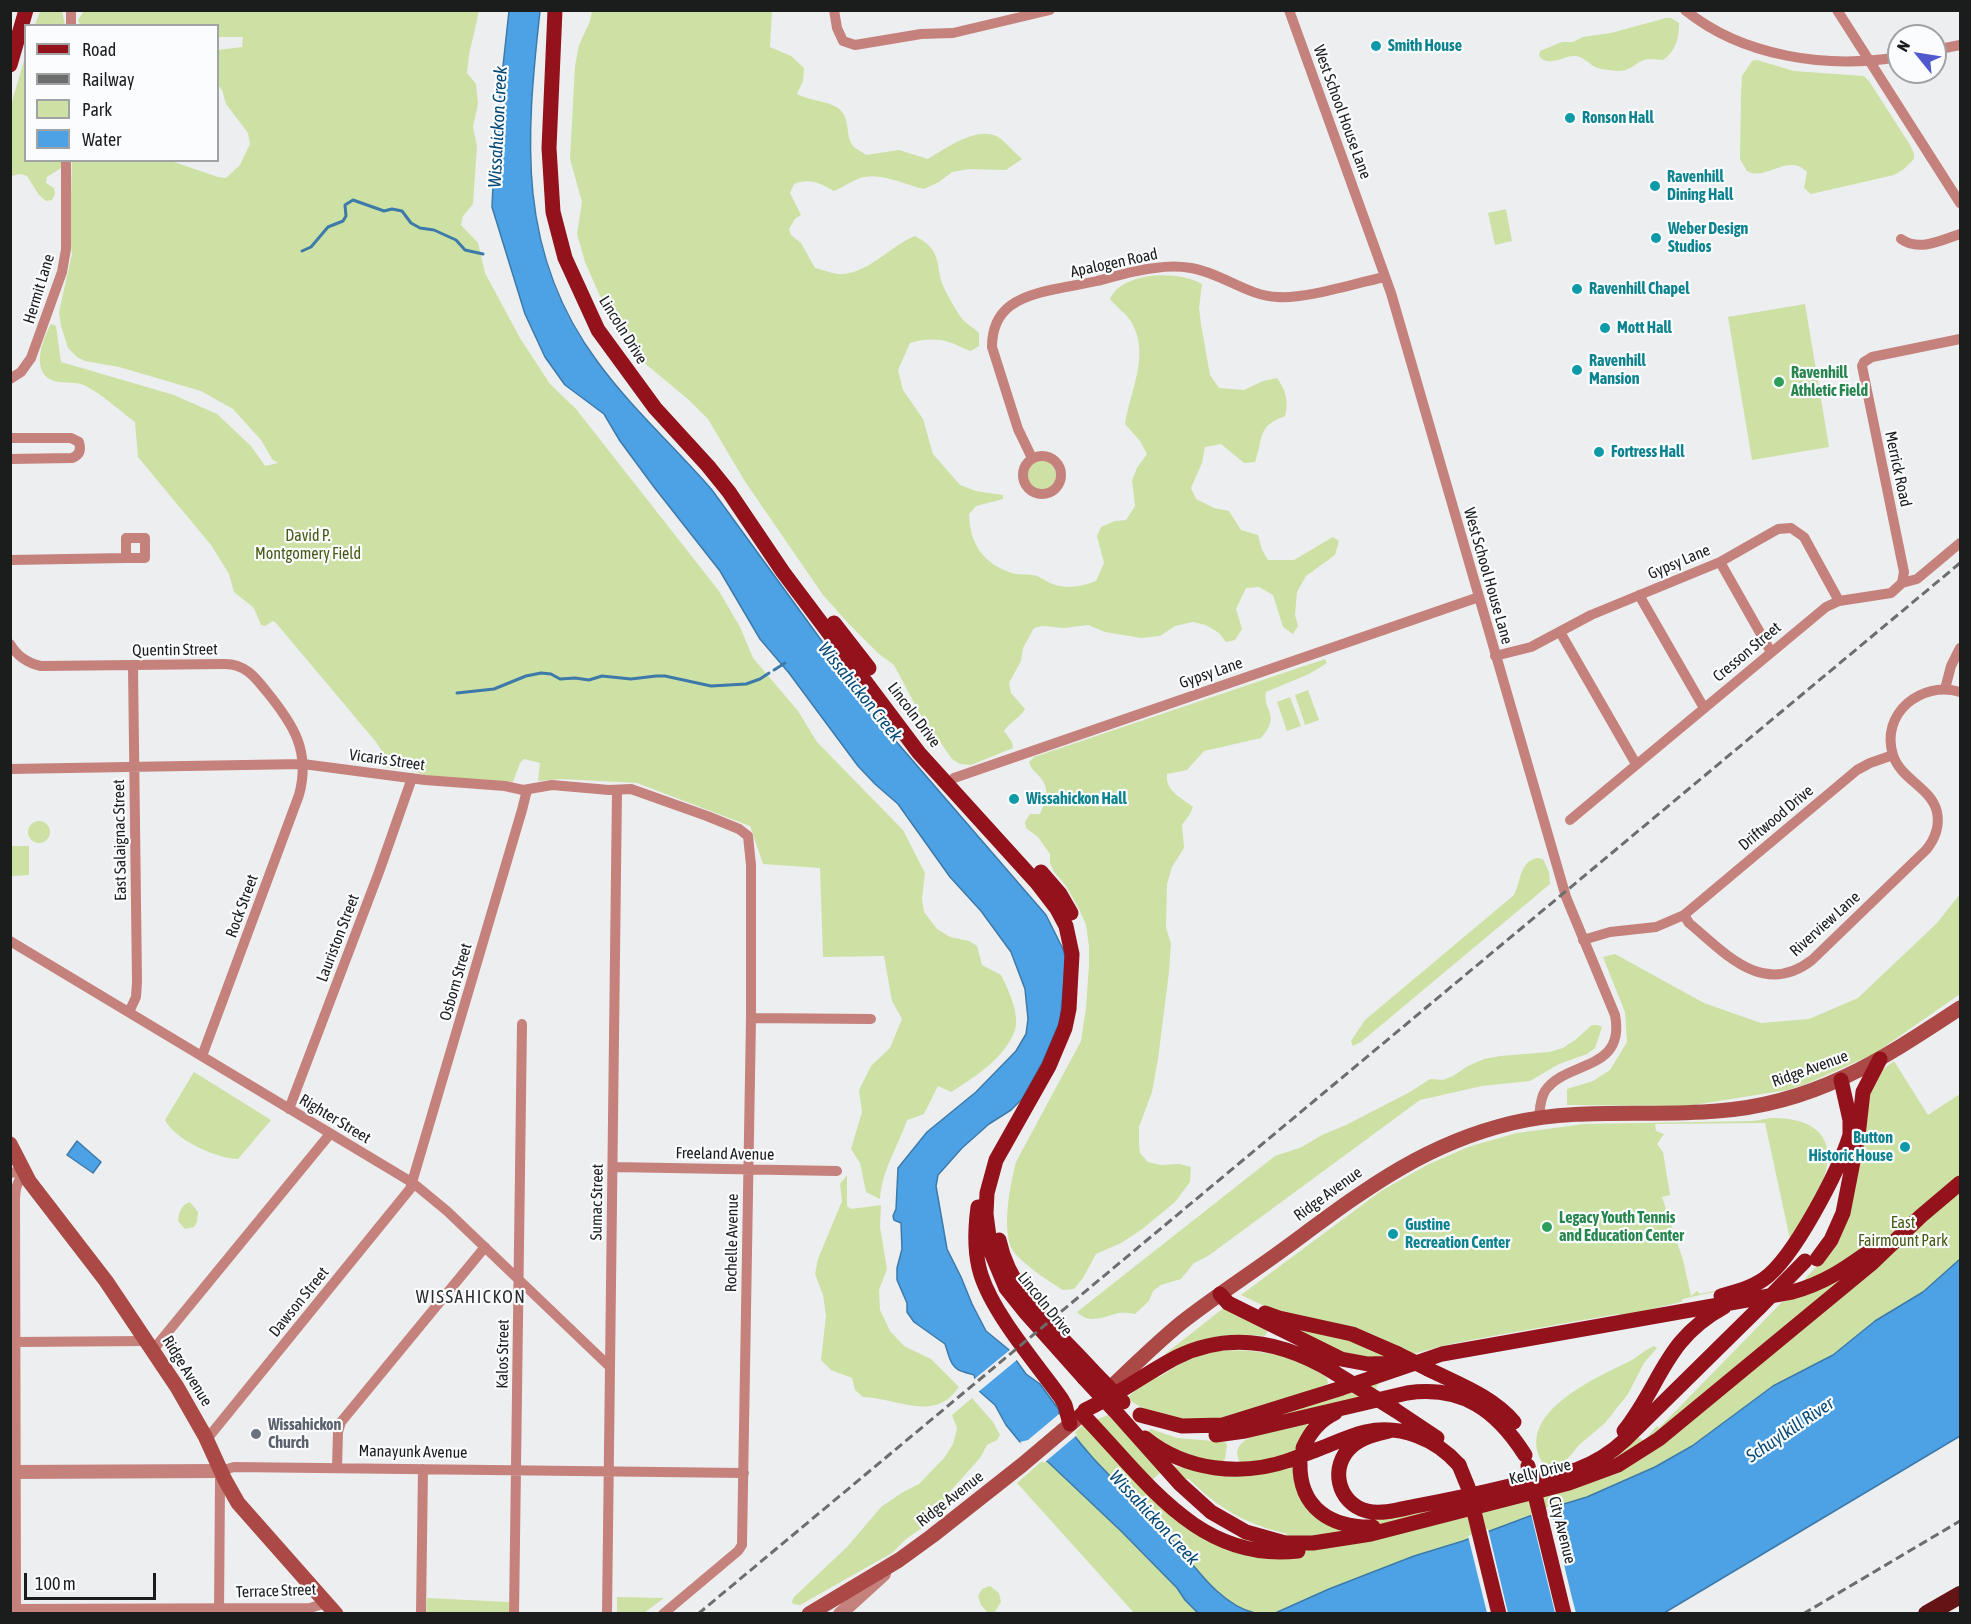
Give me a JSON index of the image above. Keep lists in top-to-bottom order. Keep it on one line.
{"streets":{"main road":["Lincoln Drive","Ridge Avenue","Kelly Drive","City Avenue"],"street":["West School House Lane","Apalogen Road","Hermit Lane","Merrick Road","Gypsy Lane","Quentin Street","Cresson Street","Vicaris Street","Driftwood Drive","East Salaignac Street","Rock Street","Riverview Lane","Lauriston Street","Osborn Street","Righter Street","Freeland Avenue","Sumac Street","Rochelle Avenue","Dawson Street","Kalos Street","Manayunk Avenue","Terrace Street"]},"crossings":[["West School House Lane","Apalogen Road"],["West School House Lane","Gypsy Lane"],["West School House Lane","Driftwood Drive"],["West School House Lane","Ridge Avenue"],["Lincoln Drive","Gypsy Lane"],["Lincoln Drive","Kelly Drive"],["Merrick Road","Cresson Street"],["Gypsy Lane","Cresson Street"],["Quentin Street","Vicaris Street"],["Quentin Street","East Salaignac Street"],["Quentin Street","Rock Street"],["Vicaris Street","East Salaignac Street"],["Vicaris Street","Rock Street"],["Vicaris Street","Lauriston Street"],["Vicaris Street","Osborn Street"],["Vicaris Street","Sumac Street"],["Vicaris Street","Rochelle Avenue"],["Driftwood Drive","Riverview Lane"],["East Salaignac Street","Righter Street"],["Rock Street","Righter Street"],["Lauriston Street","Righter Street"],["Osborn Street","Righter Street"],["Osborn Street","Dawson Street"],["Ridge Avenue","Dawson Street"],["Ridge Avenue","Manayunk Avenue"],["Ridge Avenue","City Avenue"],["Ridge Avenue","Terrace Street"],["Righter Street","Sumac Street"],["Righter Street","Dawson Street"],["Righter Street","Kalos Street"],["Freeland Avenue","Sumac Street"],["Freeland Avenue","Rochelle Avenue"],["Sumac Street","Manayunk Avenue"],["Rochelle Avenue","Manayunk Avenue"],["Kalos Street","Manayunk Avenue"],["Kelly Drive","City Avenue"]],"districts":["WISSAHICKON"],"water":["Wissahickon Creek","Schuylkill River"],"parks":["David P. Montgomery Field","East Fairmount Park"],"places":["Smith House","Ronson Hall","Ravenhill Dining Hall","Weber Design Studios","Ravenhill Chapel","Mott Hall","Ravenhill Mansion","Ravenhill Athletic Field","Fortress Hall","Wissahickon Hall","Button Historic House","Legacy Youth Tennis and Education Center","Gustine Recreation Center","Wissahickon Church"],"legend":["Road","Railway","Park","Water"],"scale_bar":"100 m","north":"top left"}
